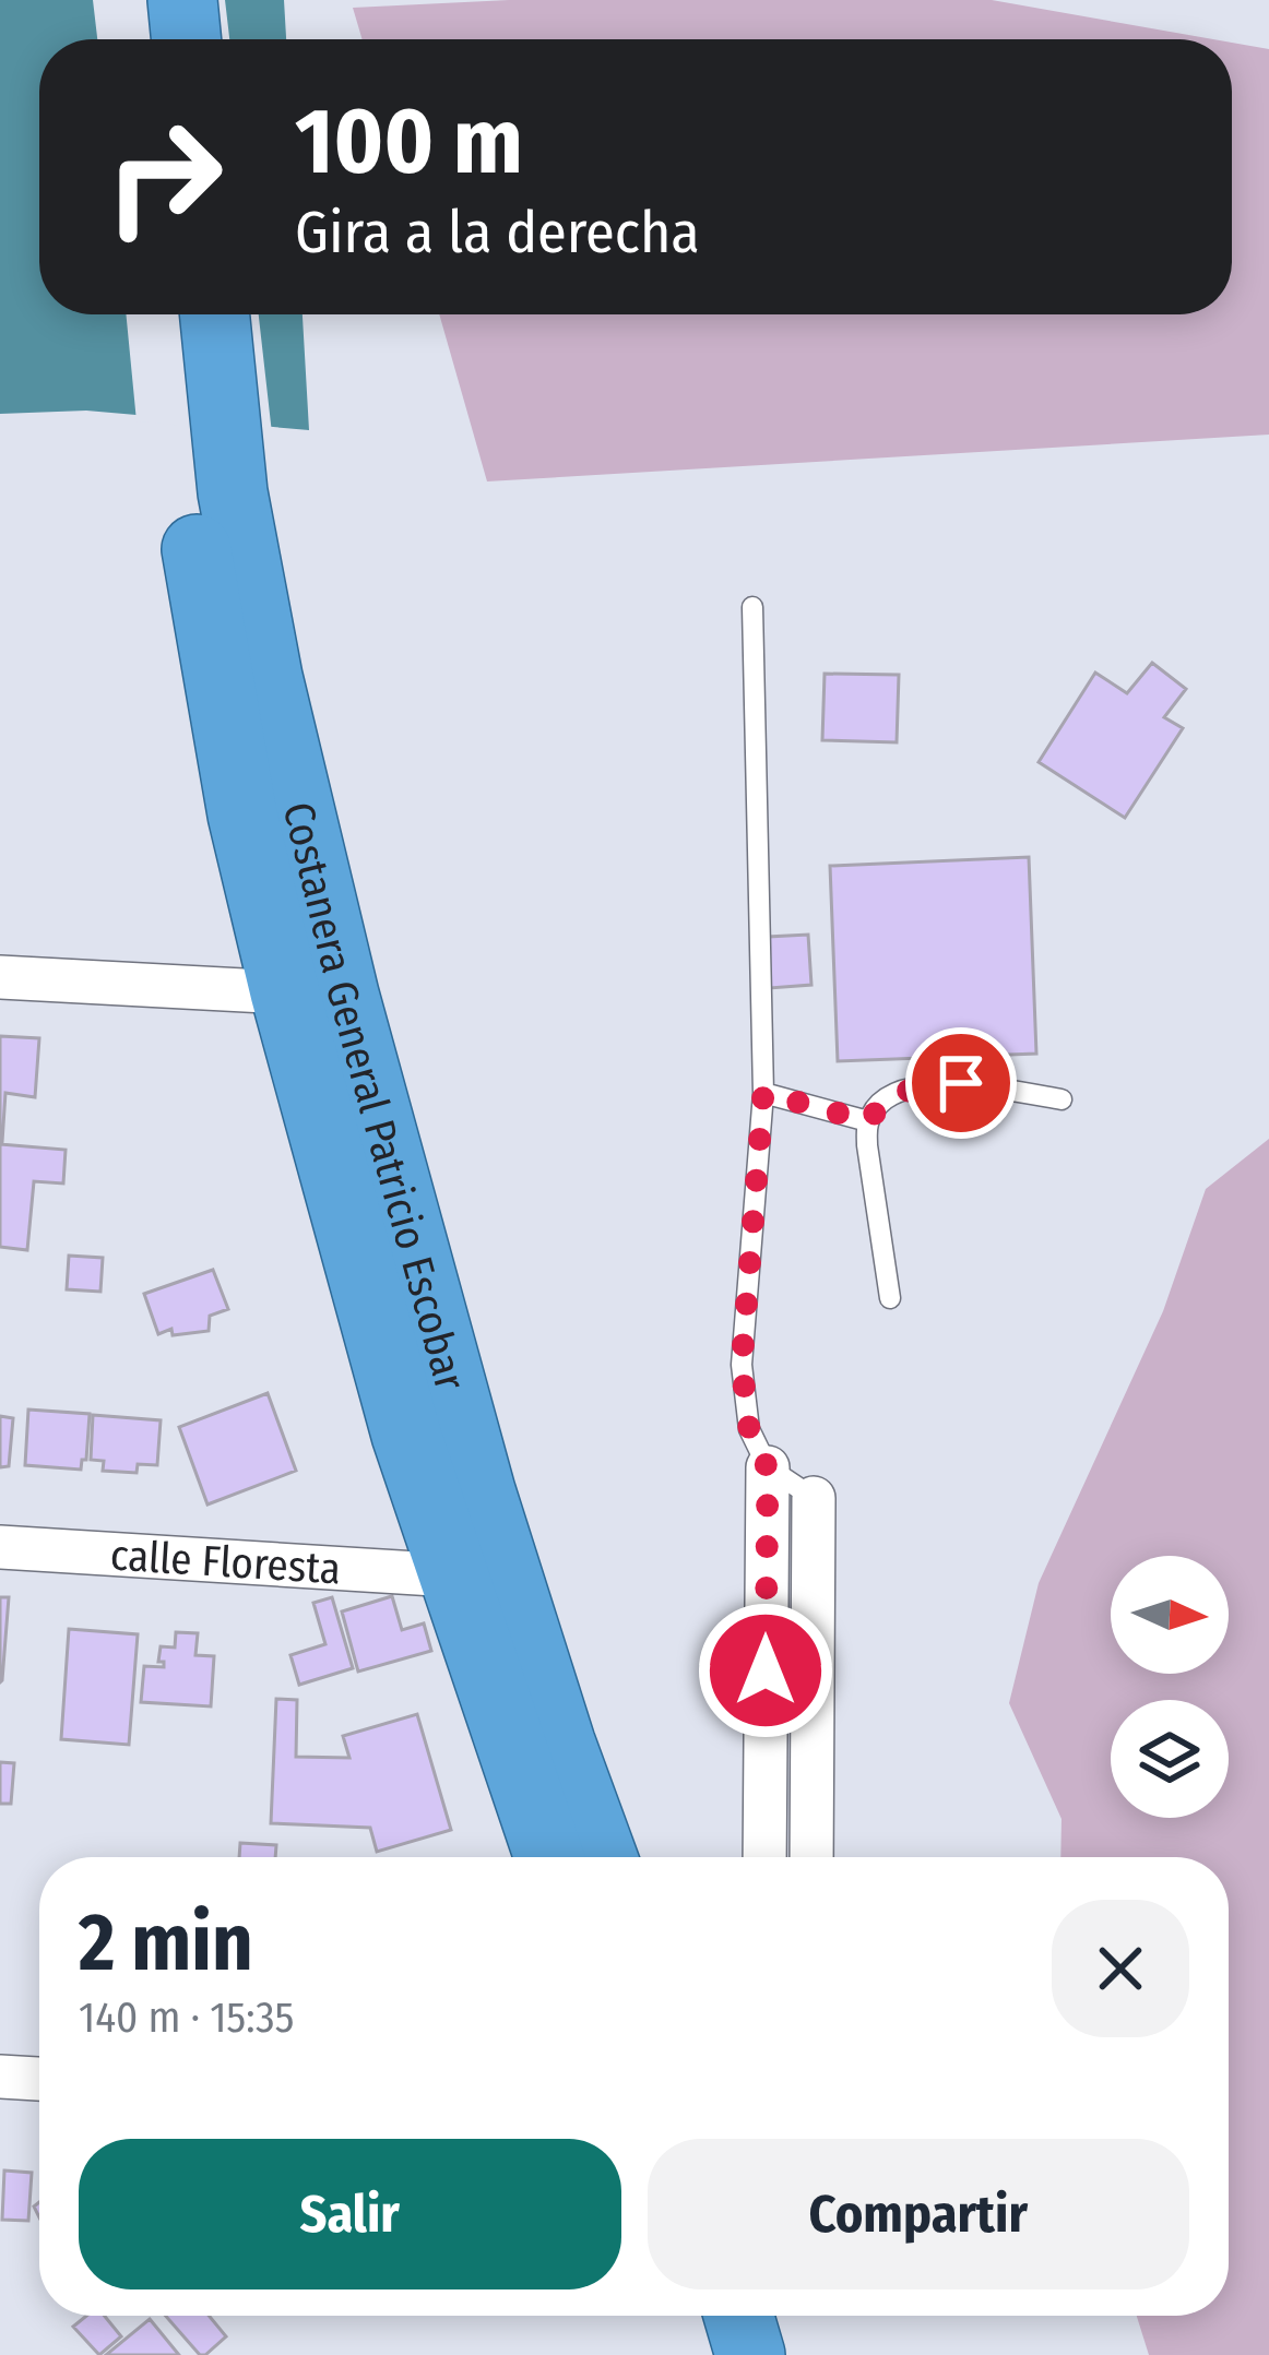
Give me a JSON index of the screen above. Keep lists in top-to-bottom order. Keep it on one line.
{"streets":{"highway":["Costanera General Patricio Escobar"],"street":["calle Floresta"]},"crossings":[["Costanera General Patricio Escobar","calle Floresta"]],"north":"right","page":{"turn":["100 m","Gira a la derecha"],"heading":["2 min","140 m · 15:35"],"buttons":["Salir","Compartir"]}}
